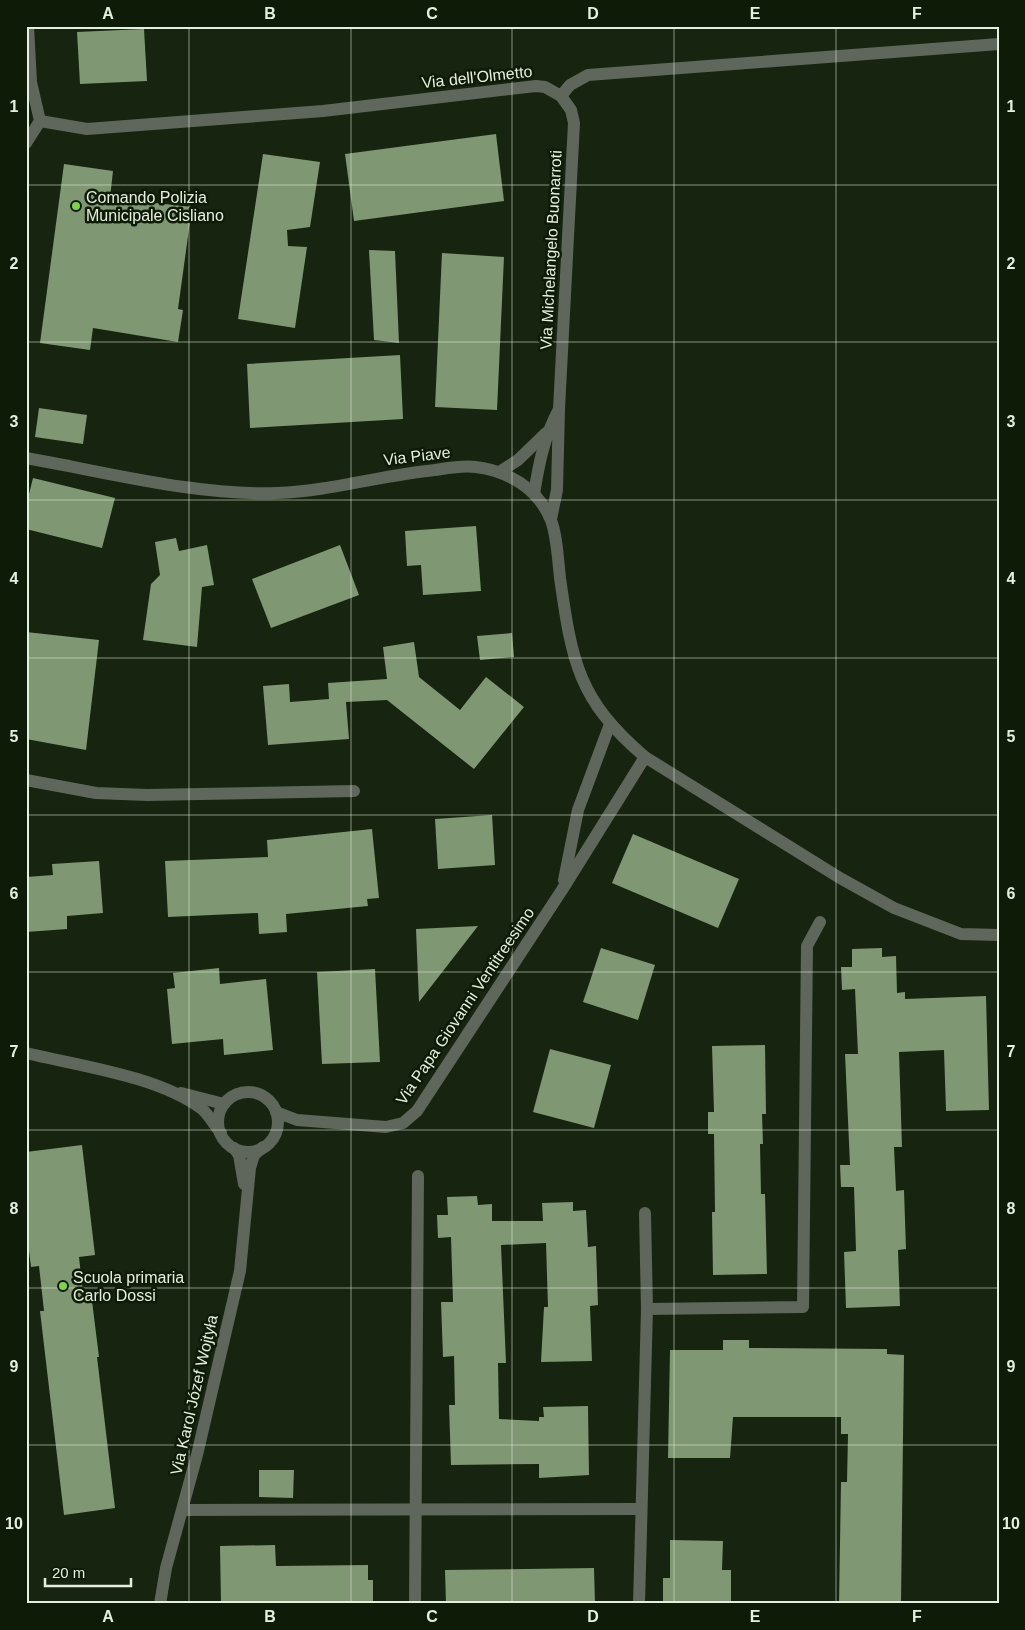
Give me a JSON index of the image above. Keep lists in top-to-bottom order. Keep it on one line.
{"streets":{"street":["Via dell'Olmetto","Via Michelangelo Buonarroti","Via Piave","Via Papa Giovanni Ventitreesimo","Via Karol Józef Wojtyła"]},"crossings":[["Via dell'Olmetto","Via Michelangelo Buonarroti"],["Via Michelangelo Buonarroti","Via Piave"],["Via Piave","Via Papa Giovanni Ventitreesimo"],["Via Papa Giovanni Ventitreesimo","Via Karol Józef Wojtyła"]],"places":["Comando Polizia Municipale Cisliano","Scuola primaria Carlo Dossi"],"scale_bar":"20 m","grid":{"columns":["A","B","C","D","E","F"],"rows":["1","2","3","4","5","6","7","8","9","10"]}}
